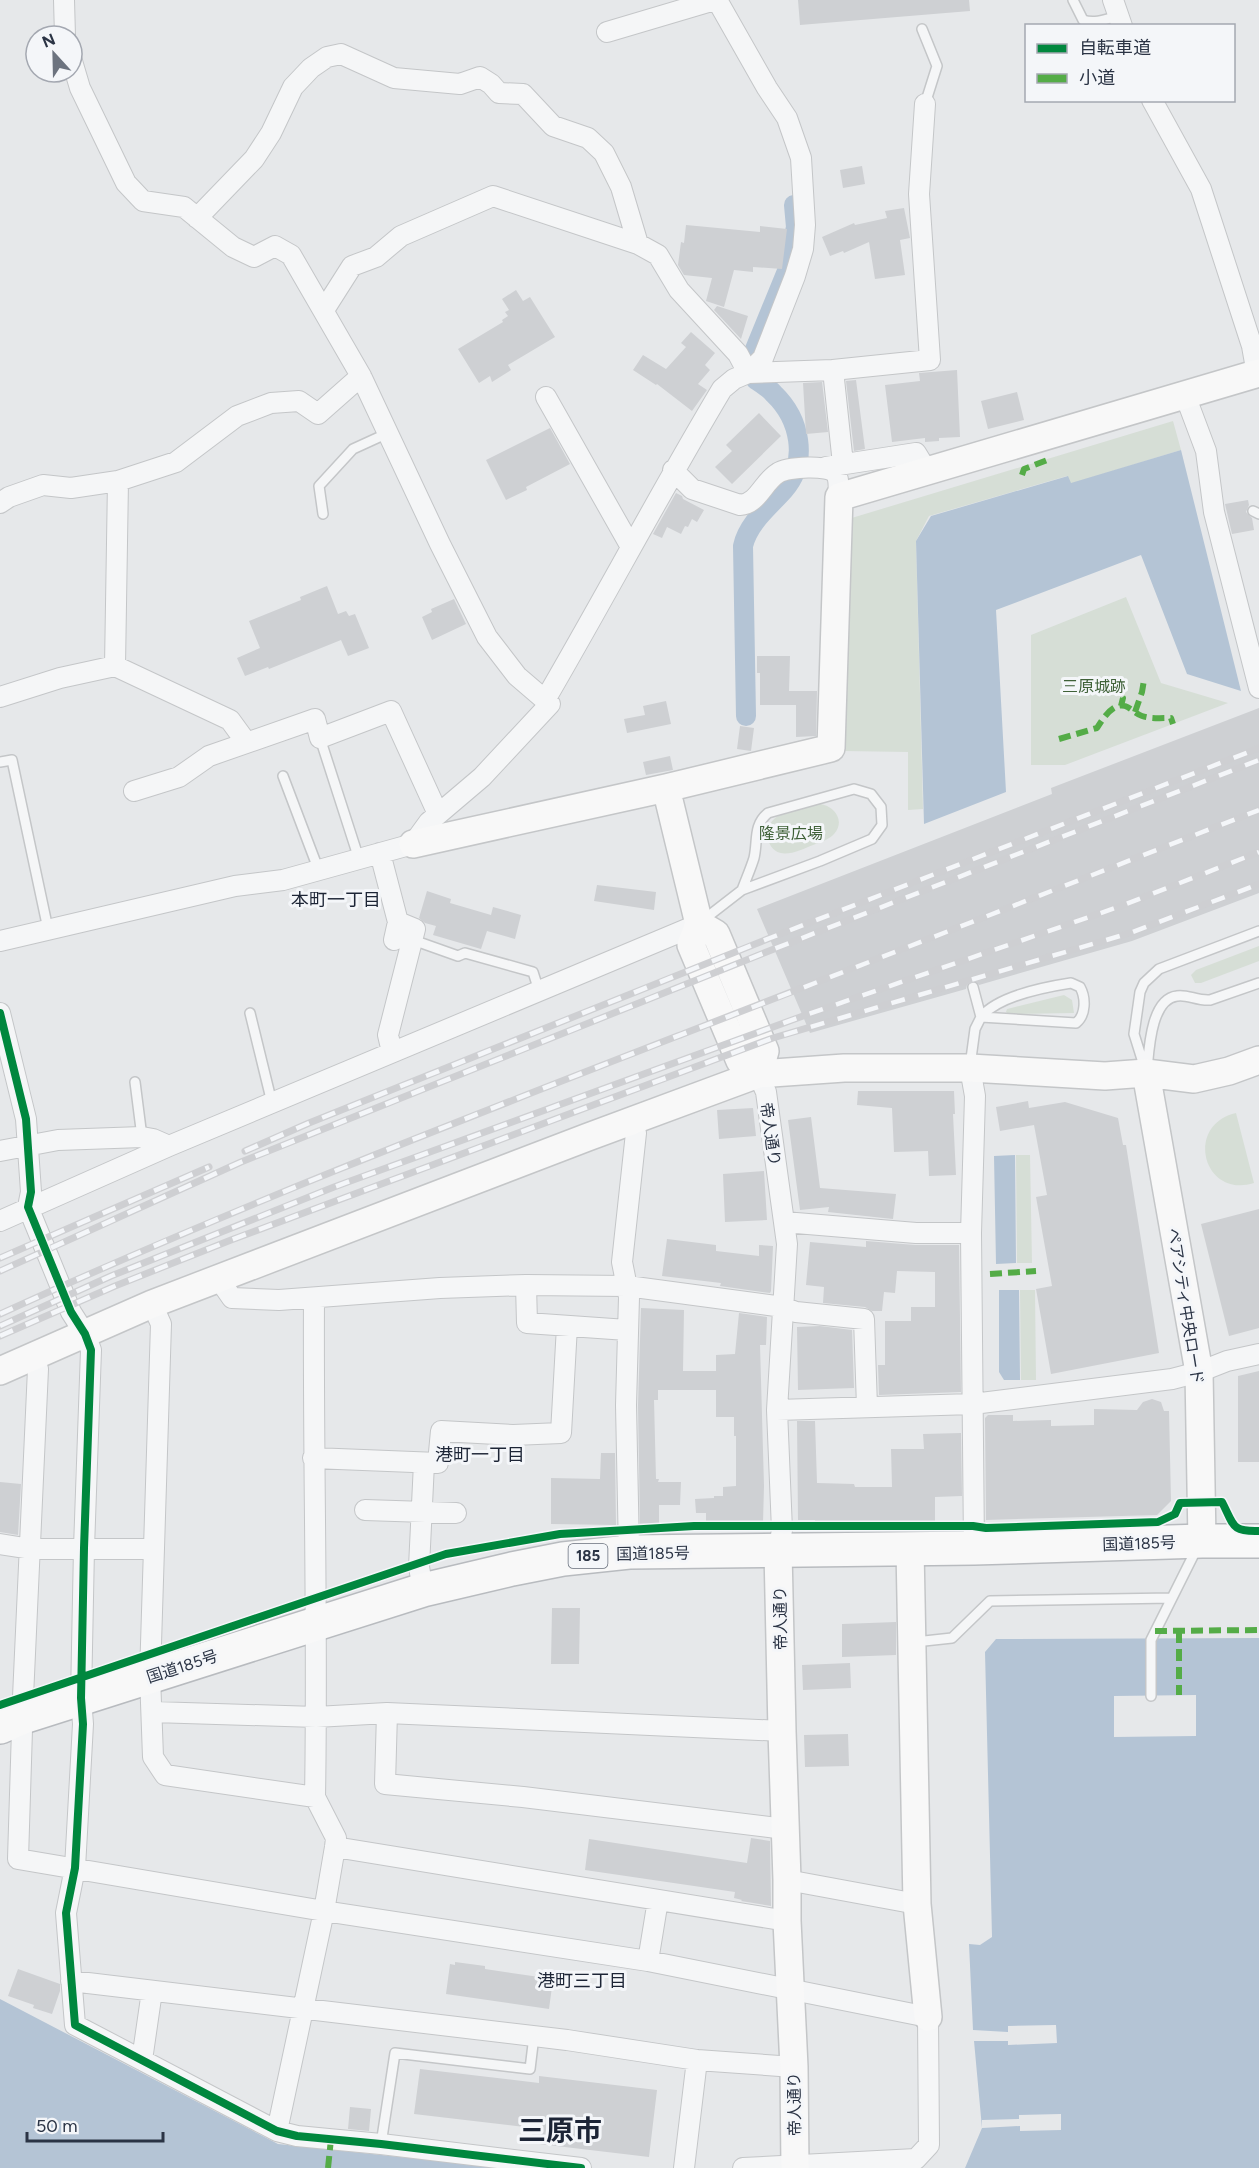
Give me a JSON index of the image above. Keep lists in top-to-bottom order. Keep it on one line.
{"streets":{"highway":["国道185号","185"],"street":["帝人通り","ペアシティ中央ロード"]},"crossings":[["帝人通り","国道185号"],["ペアシティ中央ロード","国道185号"]],"districts":["本町一丁目","港町一丁目","港町三丁目","三原市"],"parks":["三原城跡","隆景広場"],"legend":["自転車道","小道"],"scale_bar":"50 m","north":"top"}
